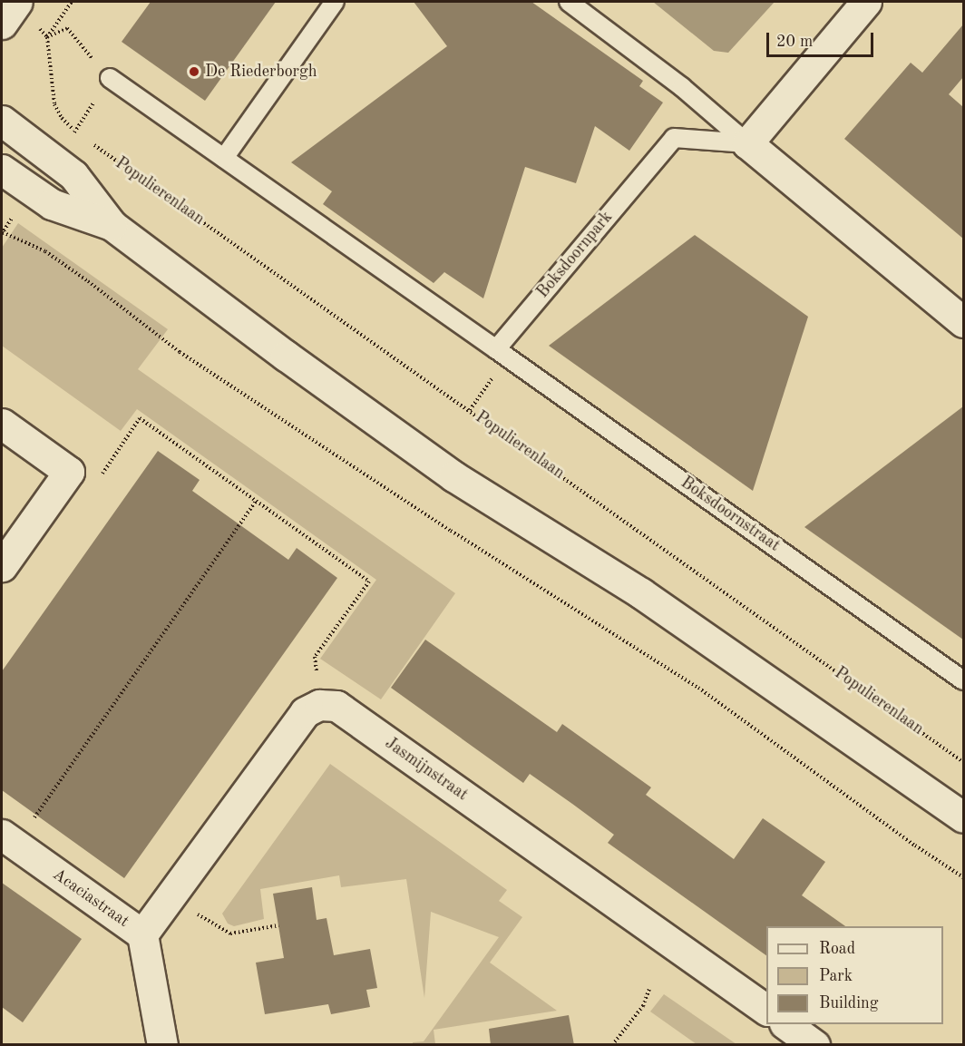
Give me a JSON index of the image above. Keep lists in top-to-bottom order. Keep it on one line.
{"streets":{"street":["Jasmijnstraat","Acaciastraat"],"lane":["Boksdoornpark","Boksdoornstraat"],"path":["Populierenlaan"]},"crossings":[["Boksdoornpark","Boksdoornstraat"]],"places":["De Riederborgh"],"legend":["Road","Park","Building"],"scale_bar":"20 m"}
